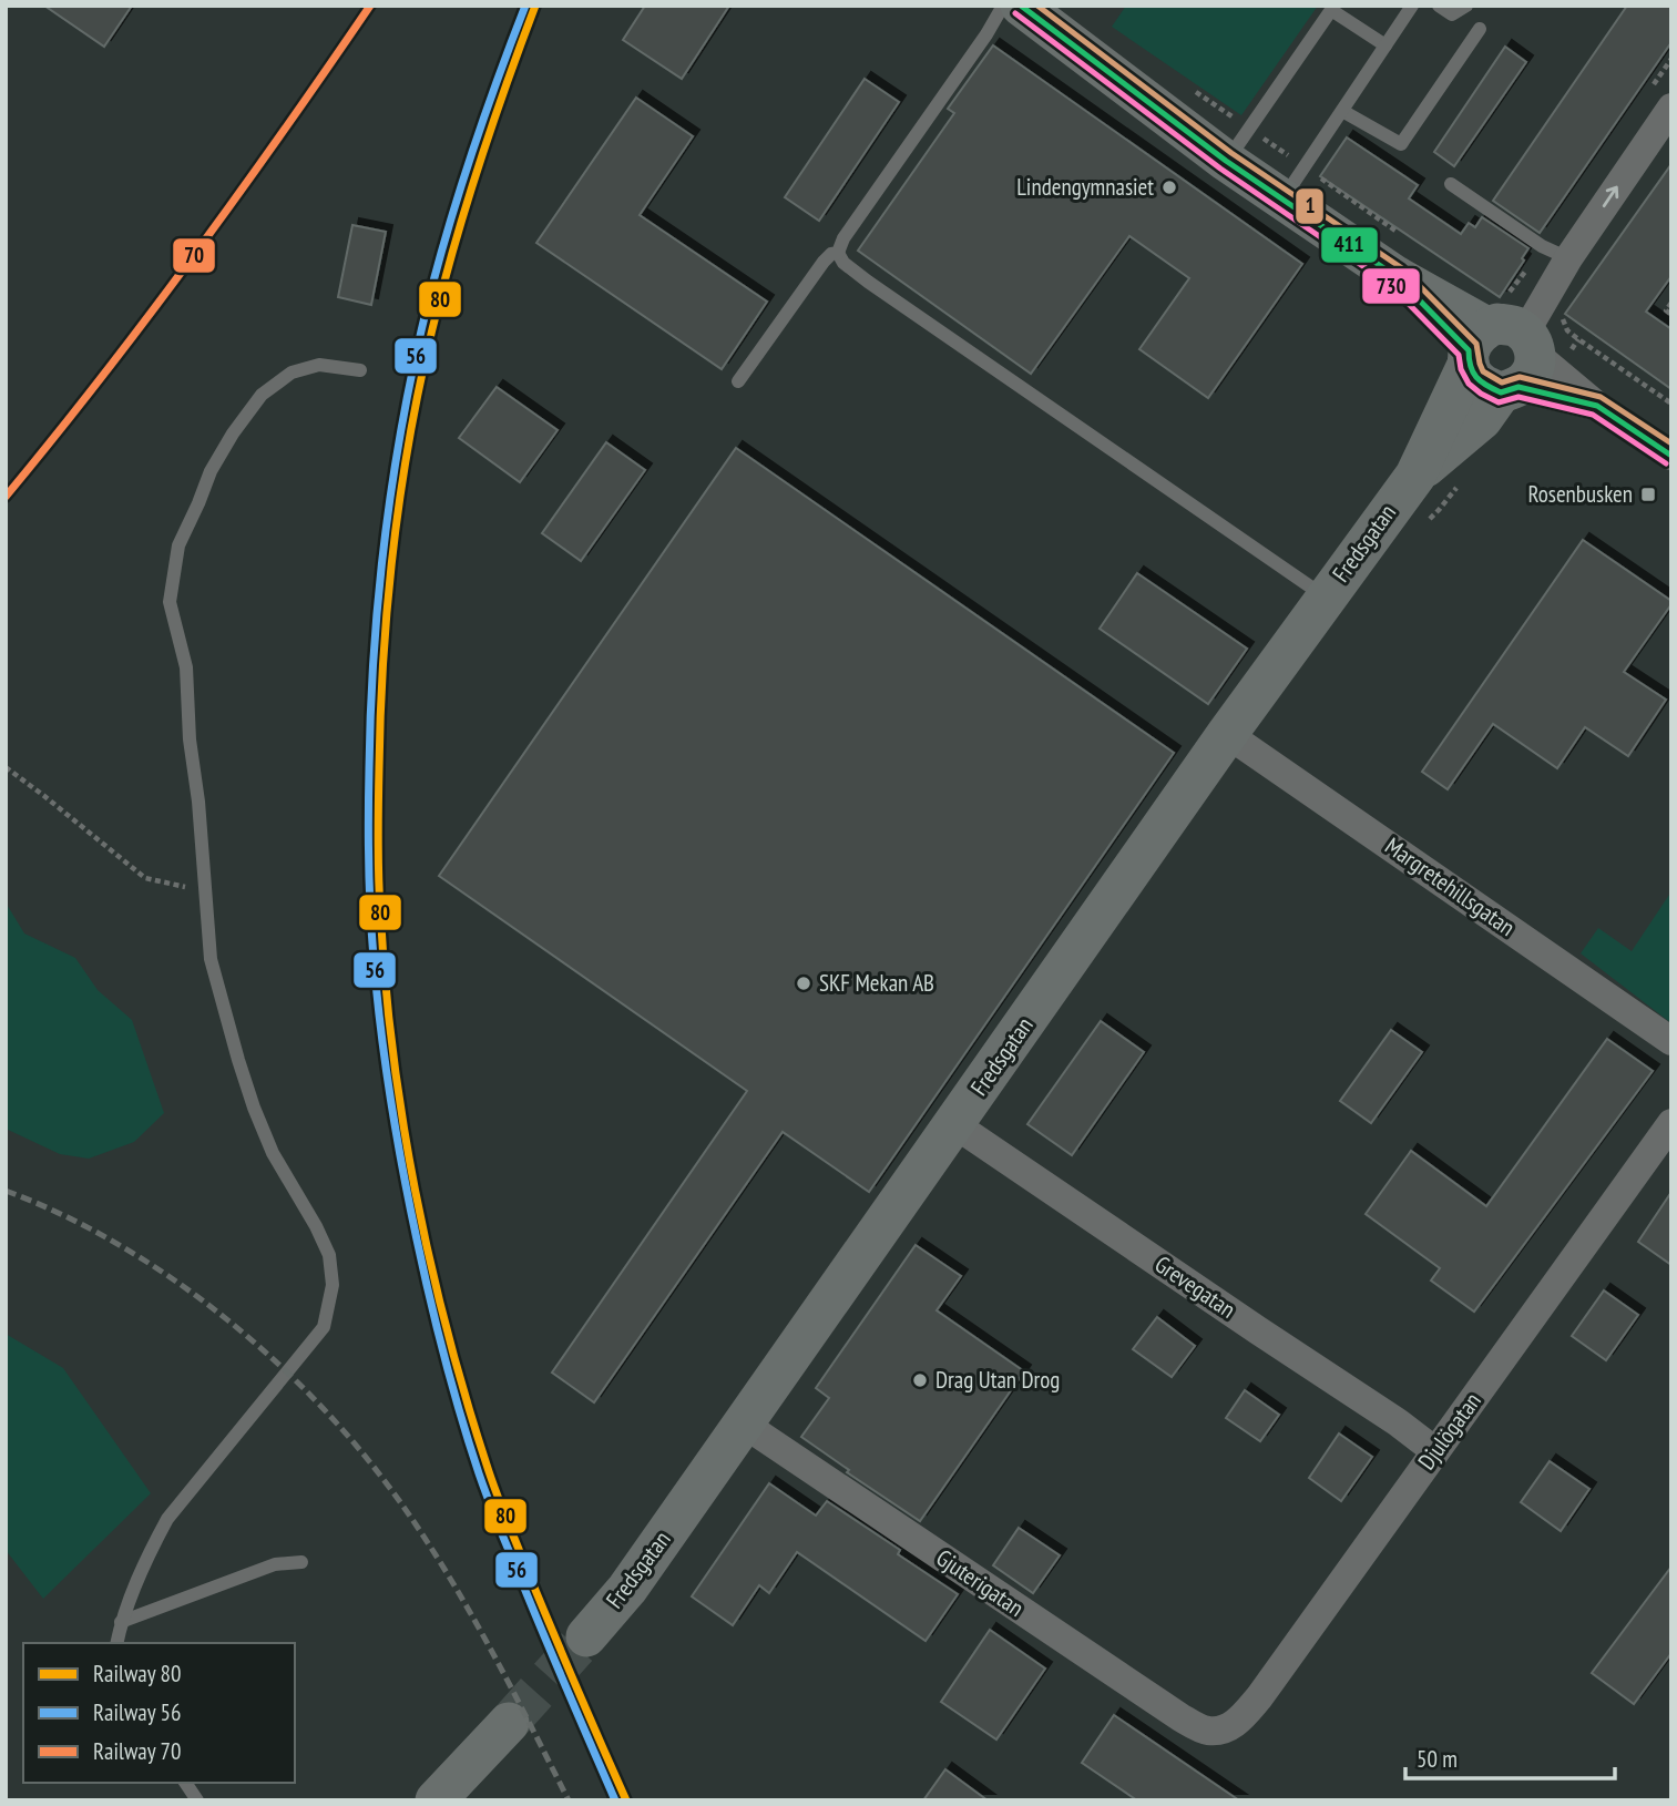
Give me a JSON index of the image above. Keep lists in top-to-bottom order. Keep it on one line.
{"streets":{"street":["Fredsgatan","Margretehillsgatan","Grevegatan","Djulögatan","Gjuterigatan"]},"crossings":[["Fredsgatan","Margretehillsgatan"],["Fredsgatan","Grevegatan"],["Fredsgatan","Gjuterigatan"],["Grevegatan","Djulögatan"],["Djulögatan","Gjuterigatan"]],"places":{"other":["Lindengymnasiet","SKF Mekan AB","Drag Utan Drog"],"transit":["Rosenbusken"]},"lines":["rail line 80","rail line 56","rail line 70","transit line 411","transit line 1","transit line 730"],"legend":["Railway 80","Railway 56","Railway 70"],"scale_bar":"50 m"}
